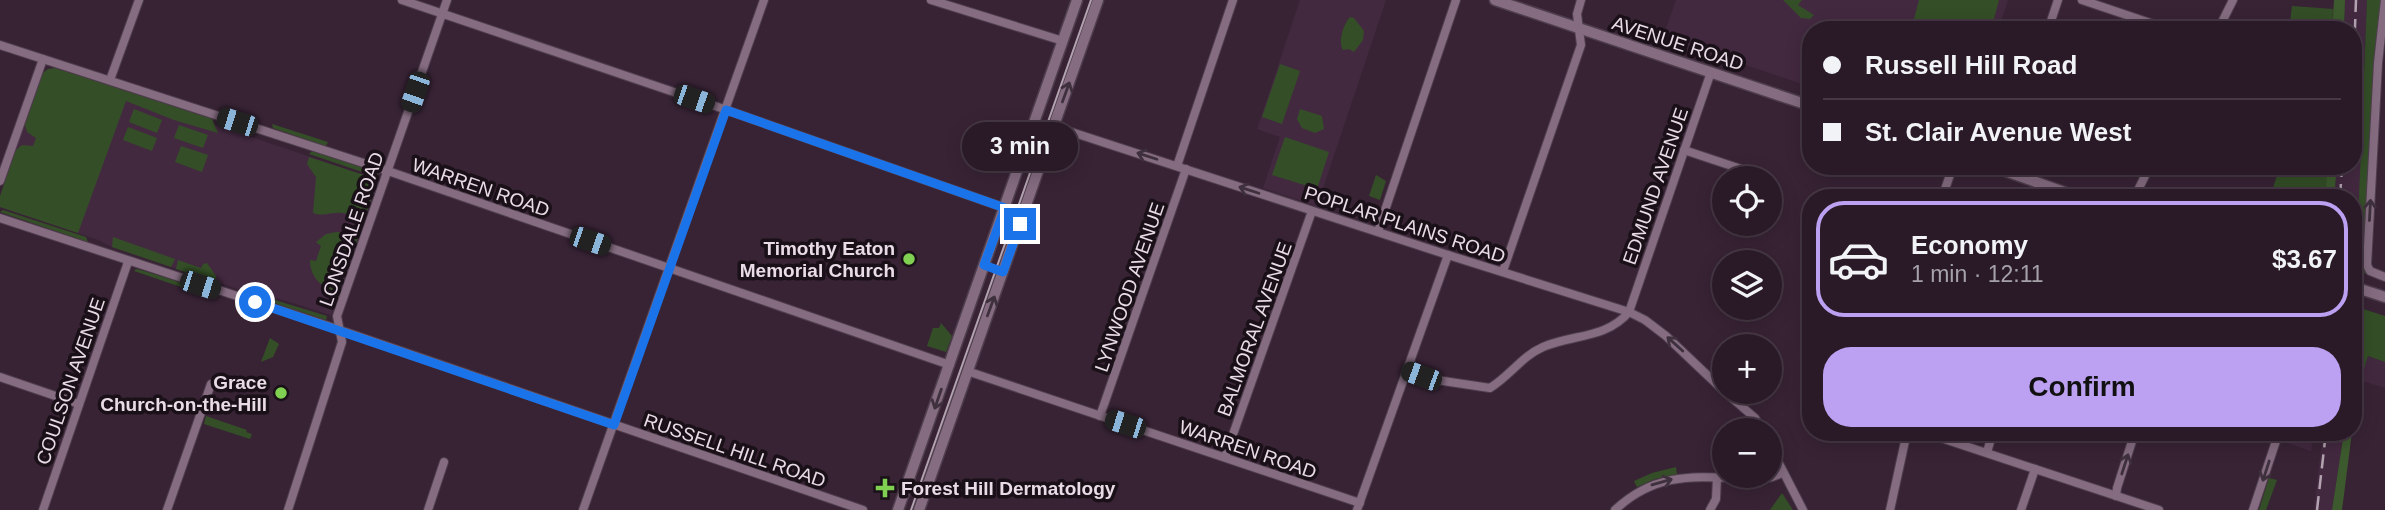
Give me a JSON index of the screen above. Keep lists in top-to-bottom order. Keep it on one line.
{"streets":{"main road":["AVENUE ROAD"],"street":["EDMUND AVENUE","WARREN ROAD","POPLAR PLAINS ROAD","LONSDALE ROAD","LYNWOOD AVENUE","BALMORAL AVENUE","COULSON AVENUE","RUSSELL HILL ROAD"]},"crossings":[["AVENUE ROAD","EDMUND AVENUE"],["EDMUND AVENUE","POPLAR PLAINS ROAD"],["WARREN ROAD","LONSDALE ROAD"],["WARREN ROAD","LYNWOOD AVENUE"],["WARREN ROAD","BALMORAL AVENUE"],["POPLAR PLAINS ROAD","LYNWOOD AVENUE"],["POPLAR PLAINS ROAD","BALMORAL AVENUE"],["LONSDALE ROAD","RUSSELL HILL ROAD"],["COULSON AVENUE","RUSSELL HILL ROAD"]],"one_way":["POPLAR PLAINS ROAD"],"places":{"other":["Timothy Eaton Memorial Church","Grace Church-on-the-Hill"],"health":["Forest Hill Dermatology"]},"page":{"banner":["Russell Hill Road","St. Clair Avenue West"],"bubble":"3 min","map_buttons":["+","−"],"list":[{"name":"Economy","note":"1 min · 12:11","value":"$3.67"}],"buttons":"Confirm"}}
